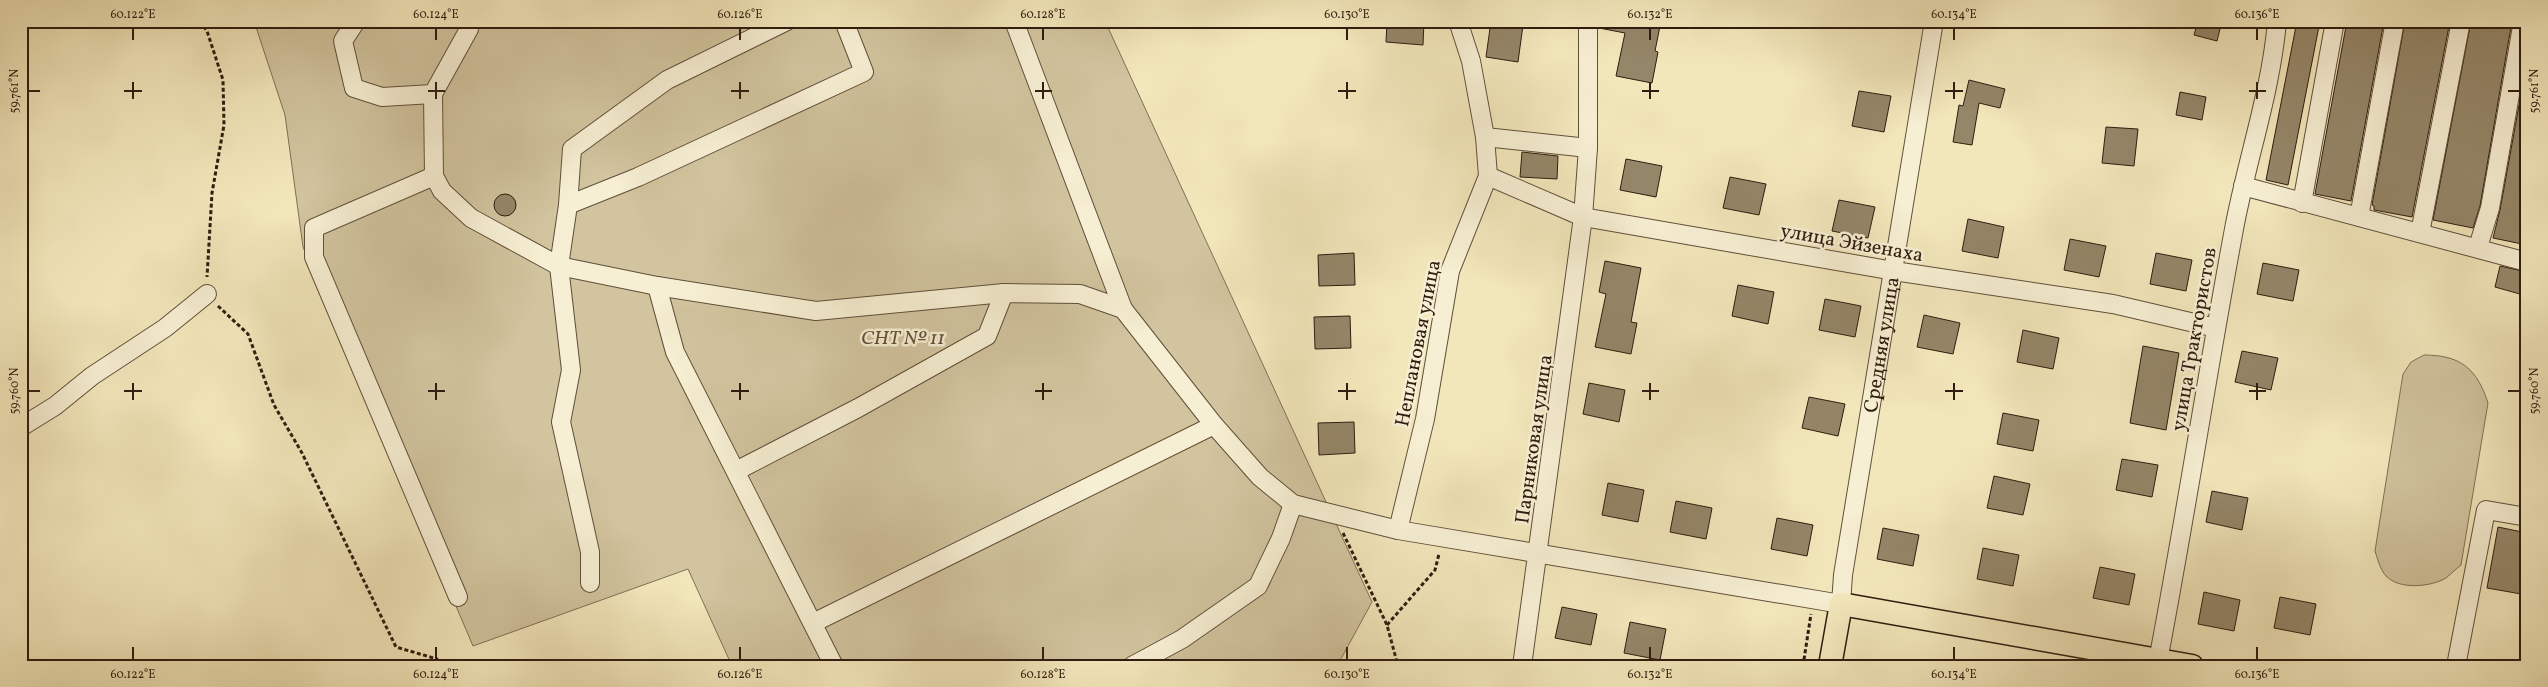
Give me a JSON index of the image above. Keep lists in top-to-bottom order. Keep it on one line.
{"streets":{"main road":["Средняя улица"],"street":["улица Эйзенаха","улица Трактористов","Неплановая улица","Парниковая улица"]},"crossings":[["улица Эйзенаха","улица Трактористов"],["улица Эйзенаха","Неплановая улица"],["улица Эйзенаха","Средняя улица"],["улица Эйзенаха","Парниковая улица"]],"parks":["СНТ № 11"],"coordinates":["60.122°E","60.124°E","60.126°E","60.128°E","60.130°E","60.132°E","60.134°E","60.136°E","59.761°N","59.760°N"]}
